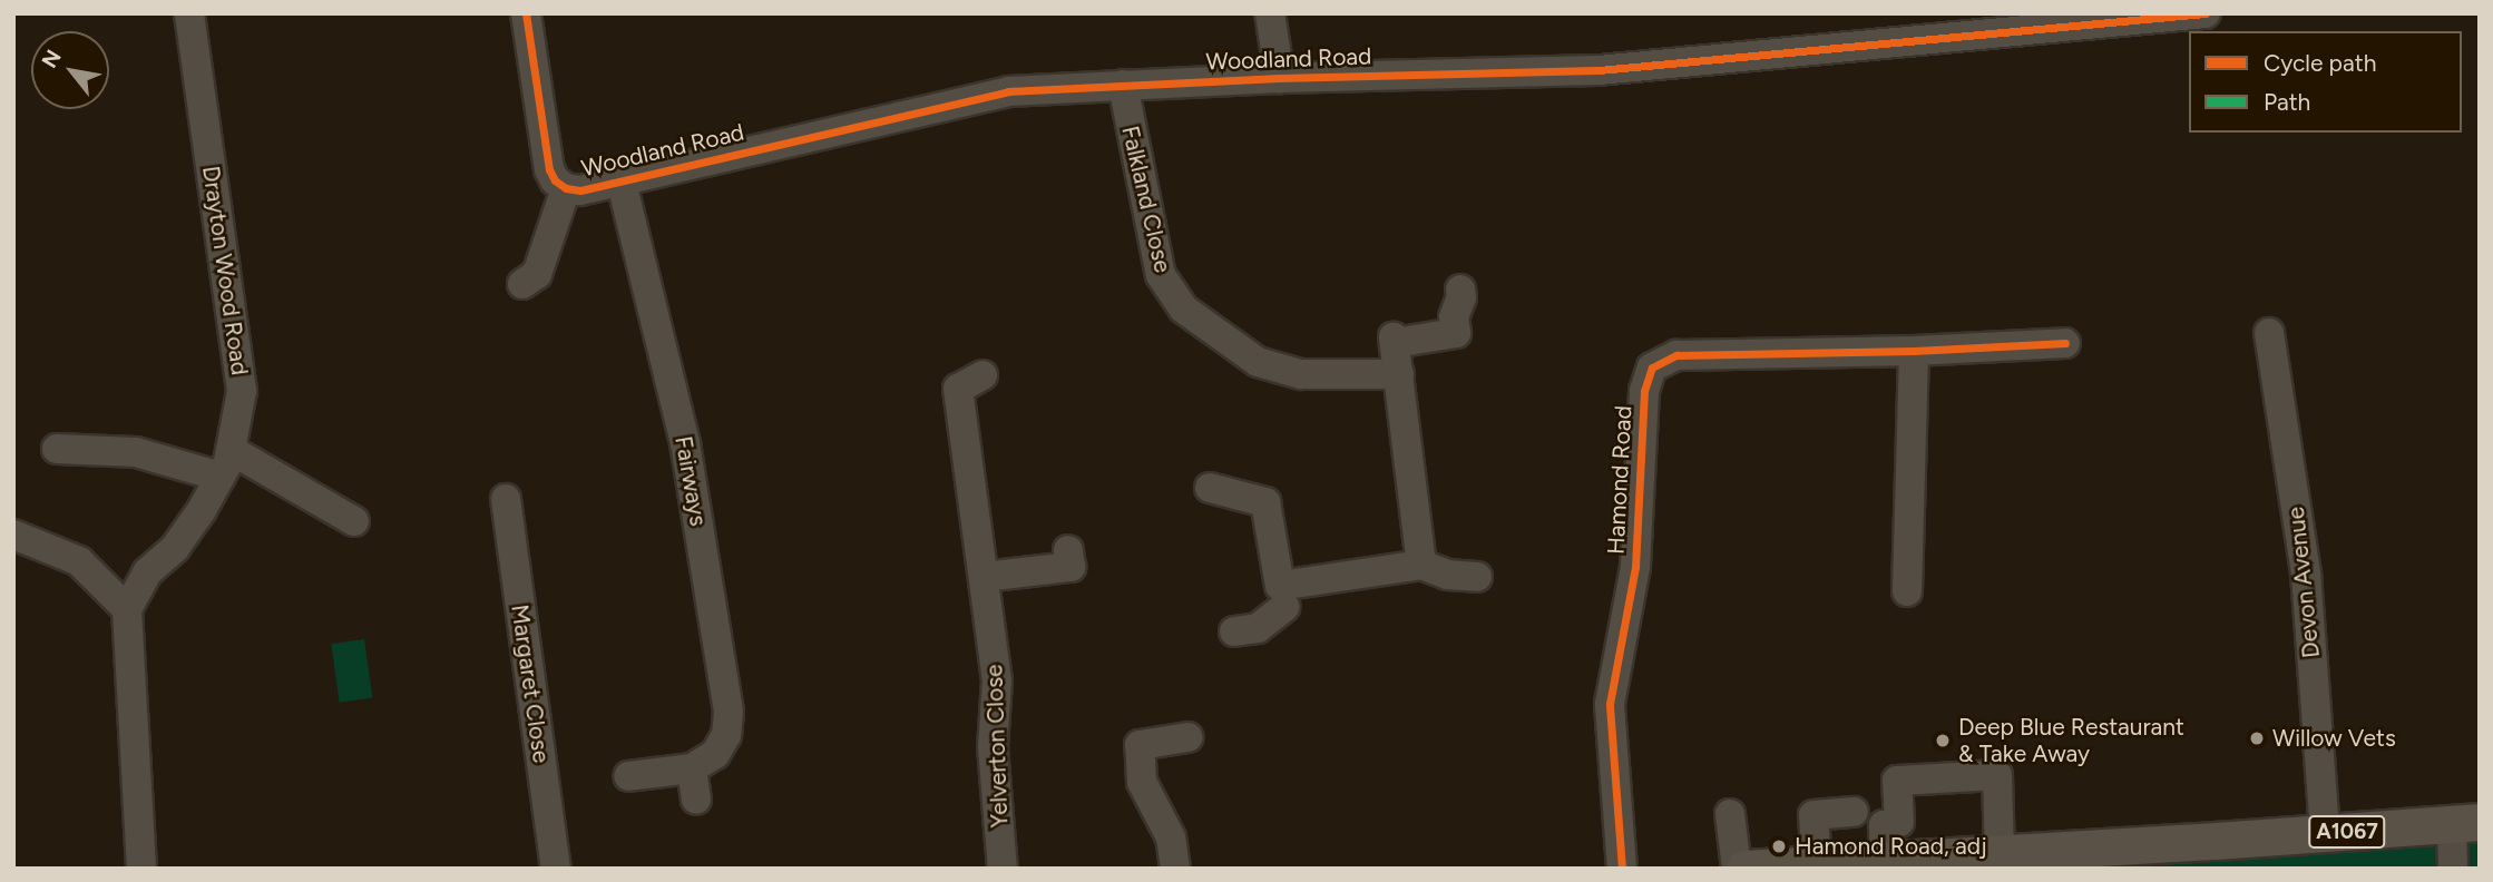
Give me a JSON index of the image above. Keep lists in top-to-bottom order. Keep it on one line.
{"streets":{"main road":["A1067"],"street":["Woodland Road","Falkland Close","Drayton Wood Road","Hamond Road","Fairways","Devon Avenue","Margaret Close","Yelverton Close"]},"crossings":[["Woodland Road","Falkland Close"],["Woodland Road","Fairways"],["Devon Avenue","A1067"]],"places":["Willow Vets","Deep Blue Restaurant & Take Away","Hamond Road, adj"],"legend":["Cycle path","Path"],"north":"top left"}
